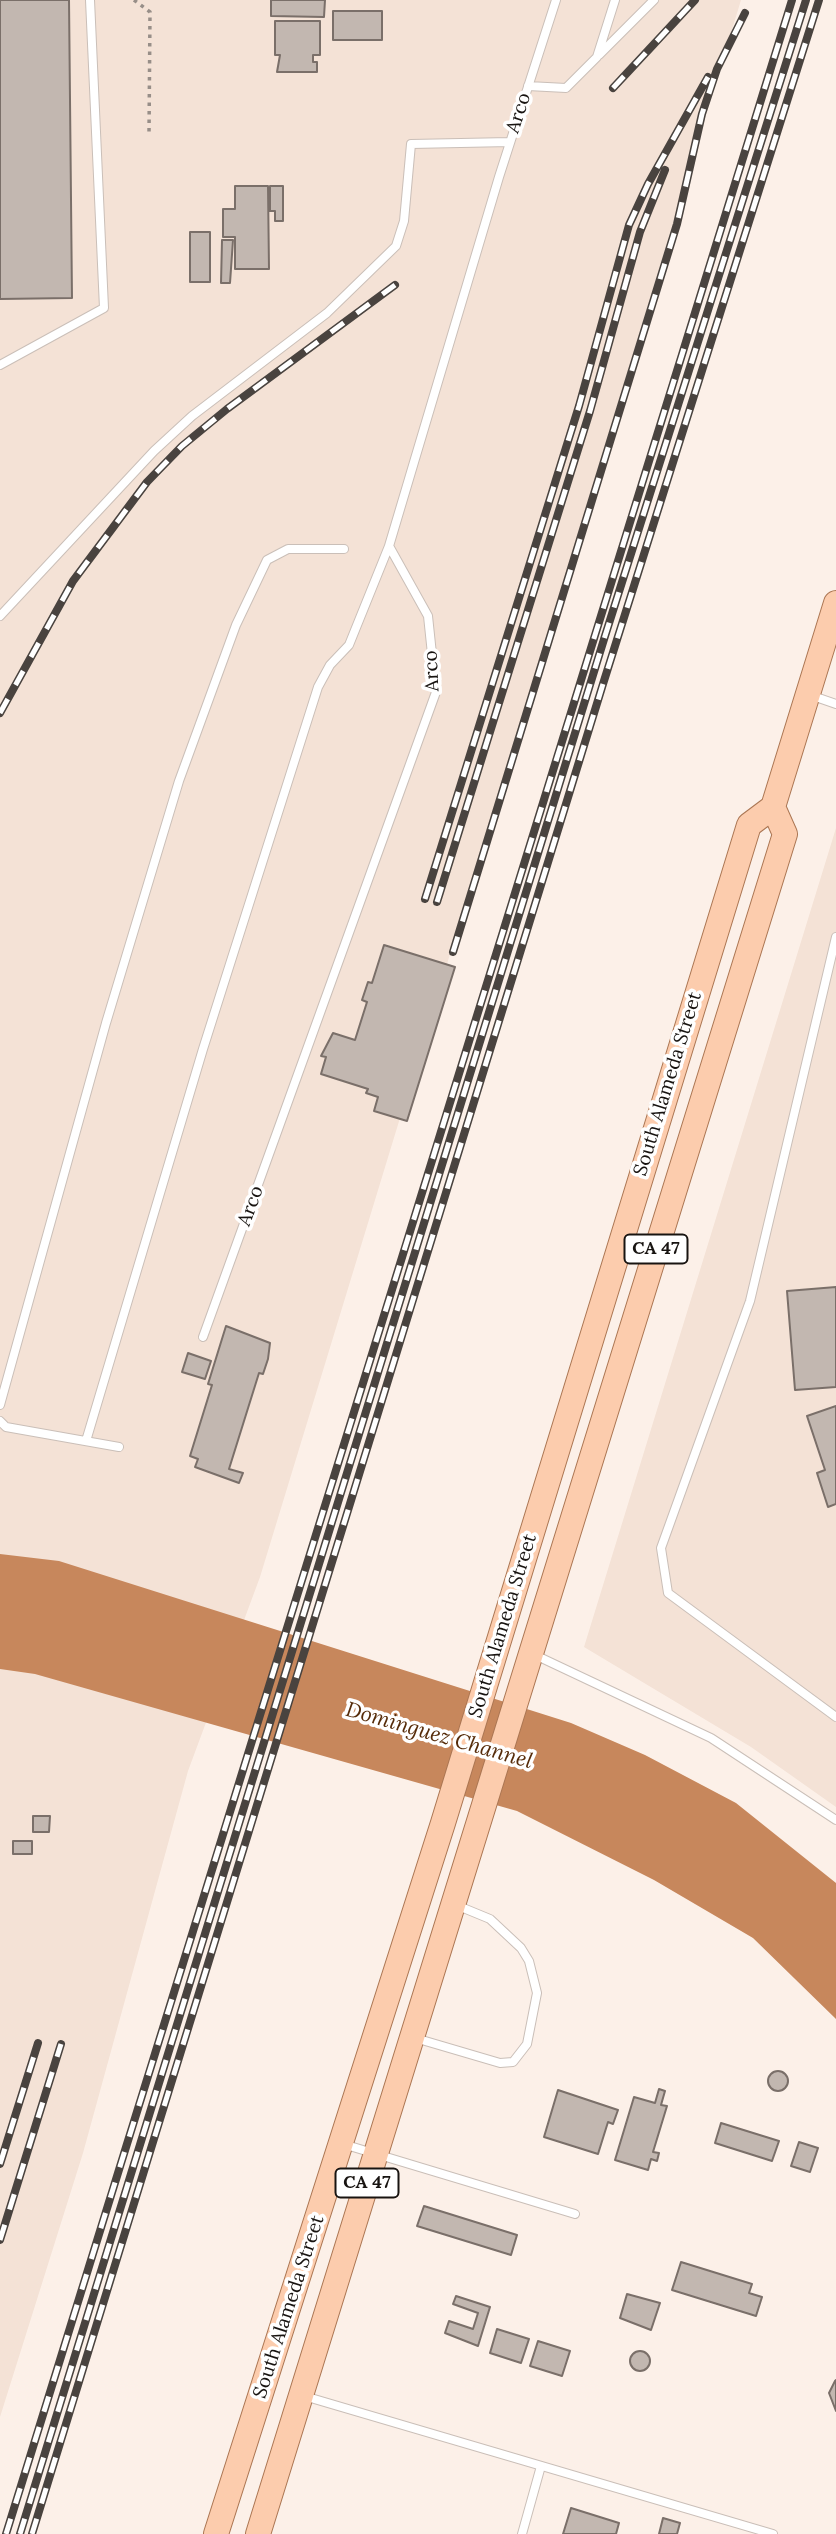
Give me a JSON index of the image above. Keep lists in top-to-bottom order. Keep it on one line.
{"streets":{"main road":["South Alameda Street","CA 47"],"lane":["Arco"]},"water":["Dominguez Channel"]}
